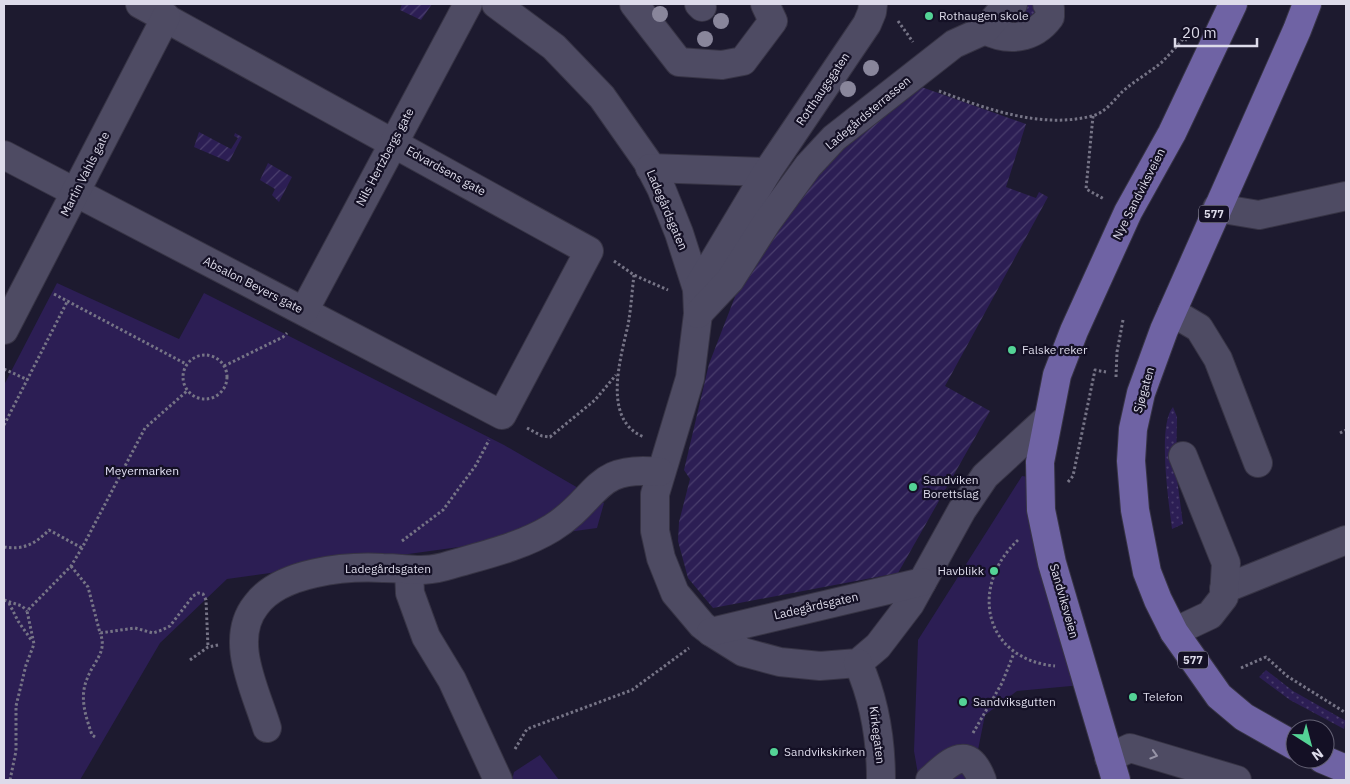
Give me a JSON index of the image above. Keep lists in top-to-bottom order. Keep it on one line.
{"streets":{"main road":["Nye Sandviksveien","577","Sjøgaten","Sandviksveien"],"street":["Rotthaugsgaten","Ladegårdsterrassen","Nils Hertzbergs gate","Edvardsens gate","Martin Vahls gate","Ladegårdsgaten","Absalon Beyers gate","Kirkegaten"]},"crossings":[["Rotthaugsgaten","Ladegårdsterrassen"],["Rotthaugsgaten","Ladegårdsgaten"],["Ladegårdsterrassen","Ladegårdsgaten"],["Nils Hertzbergs gate","Edvardsens gate"],["Nils Hertzbergs gate","Absalon Beyers gate"],["Edvardsens gate","Martin Vahls gate"],["Edvardsens gate","Absalon Beyers gate"],["Martin Vahls gate","Absalon Beyers gate"],["Nye Sandviksveien","Sandviksveien"],["Ladegårdsgaten","Kirkegaten"]],"parks":["Meyermarken"],"places":["Rothaugen skole","Falske reker","Sandviken Borettslag","Havblikk","Telefon","Sandviksgutten","Sandvikskirken"],"scale_bar":"20 m","north":"bottom right"}
